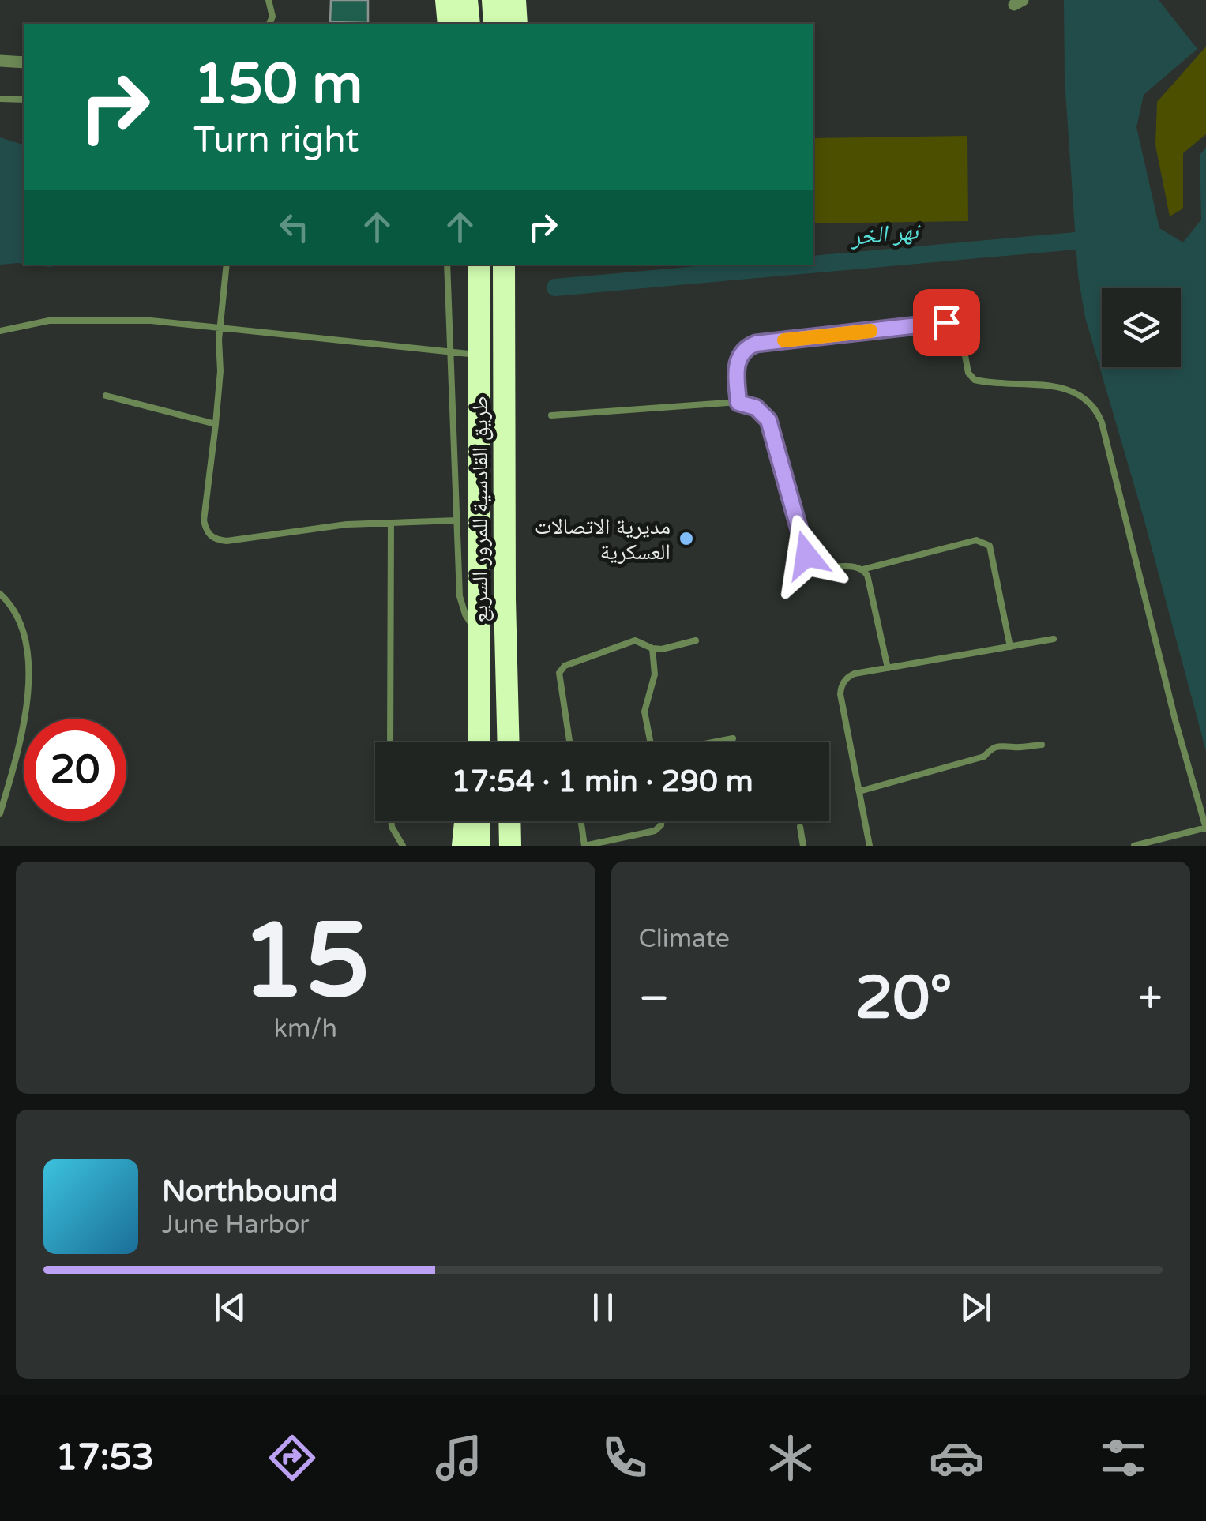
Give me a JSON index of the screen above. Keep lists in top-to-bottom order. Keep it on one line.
{"streets":{"highway":["طريق القادسية للمرور السريع"]},"water":["نهر الخر"],"places":["مديرية الاتصالات العسكرية"],"page":{"turn":["150 m","Turn right"],"limit":"20","trip":"17:54 · 1 min · 290 m","tile":[["15","km/h"],"Climate"],"heat":["−","20°","+"],"song":["Northbound","June Harbor"],"tabs":"17:53"}}
